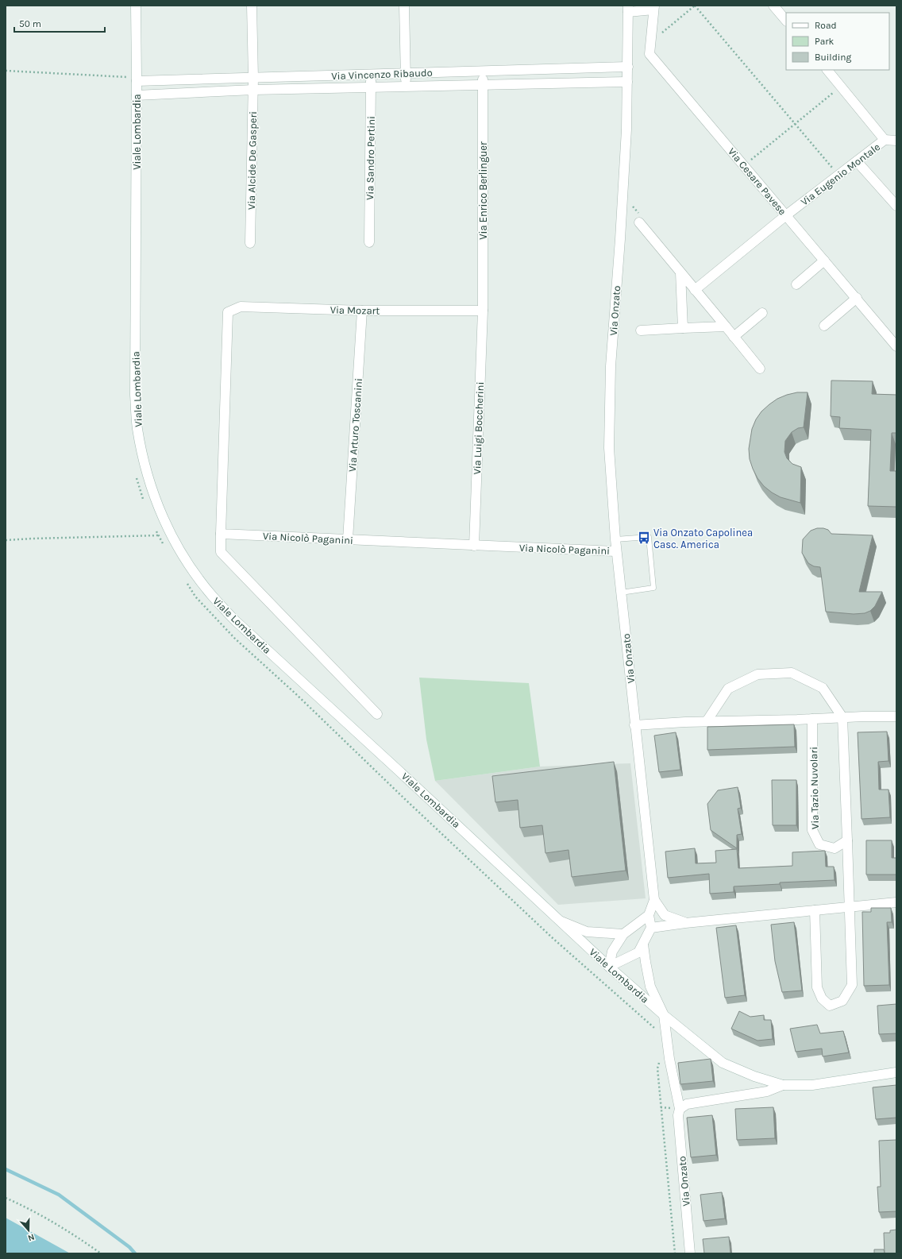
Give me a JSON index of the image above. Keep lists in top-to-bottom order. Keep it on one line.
{"streets":{"street":["Via Vincenzo Ribaudo","Viale Lombardia","Via Sandro Pertini","Via Alcide De Gasperi","Via Eugenio Montale","Via Cesare Pavese","Via Enrico Berlinguer","Via Mozart","Via Onzato","Via Arturo Toscanini","Via Luigi Boccherini","Via Nicolò Paganini","Via Tazio Nuvolari"]},"crossings":[["Via Vincenzo Ribaudo","Viale Lombardia"],["Via Vincenzo Ribaudo","Via Sandro Pertini"],["Via Vincenzo Ribaudo","Via Alcide De Gasperi"],["Via Vincenzo Ribaudo","Via Enrico Berlinguer"],["Via Vincenzo Ribaudo","Via Onzato"],["Viale Lombardia","Via Onzato"],["Via Eugenio Montale","Via Cesare Pavese"],["Via Enrico Berlinguer","Via Mozart"],["Via Enrico Berlinguer","Via Luigi Boccherini"],["Via Mozart","Via Arturo Toscanini"],["Via Mozart","Via Luigi Boccherini"],["Via Mozart","Via Nicolò Paganini"],["Via Onzato","Via Nicolò Paganini"],["Via Arturo Toscanini","Via Nicolò Paganini"],["Via Luigi Boccherini","Via Nicolò Paganini"]],"places":{"bus stop":["Via Onzato Capolinea Casc. America"]},"legend":["Road","Park","Building"],"scale_bar":"50 m","north":"bottom"}
